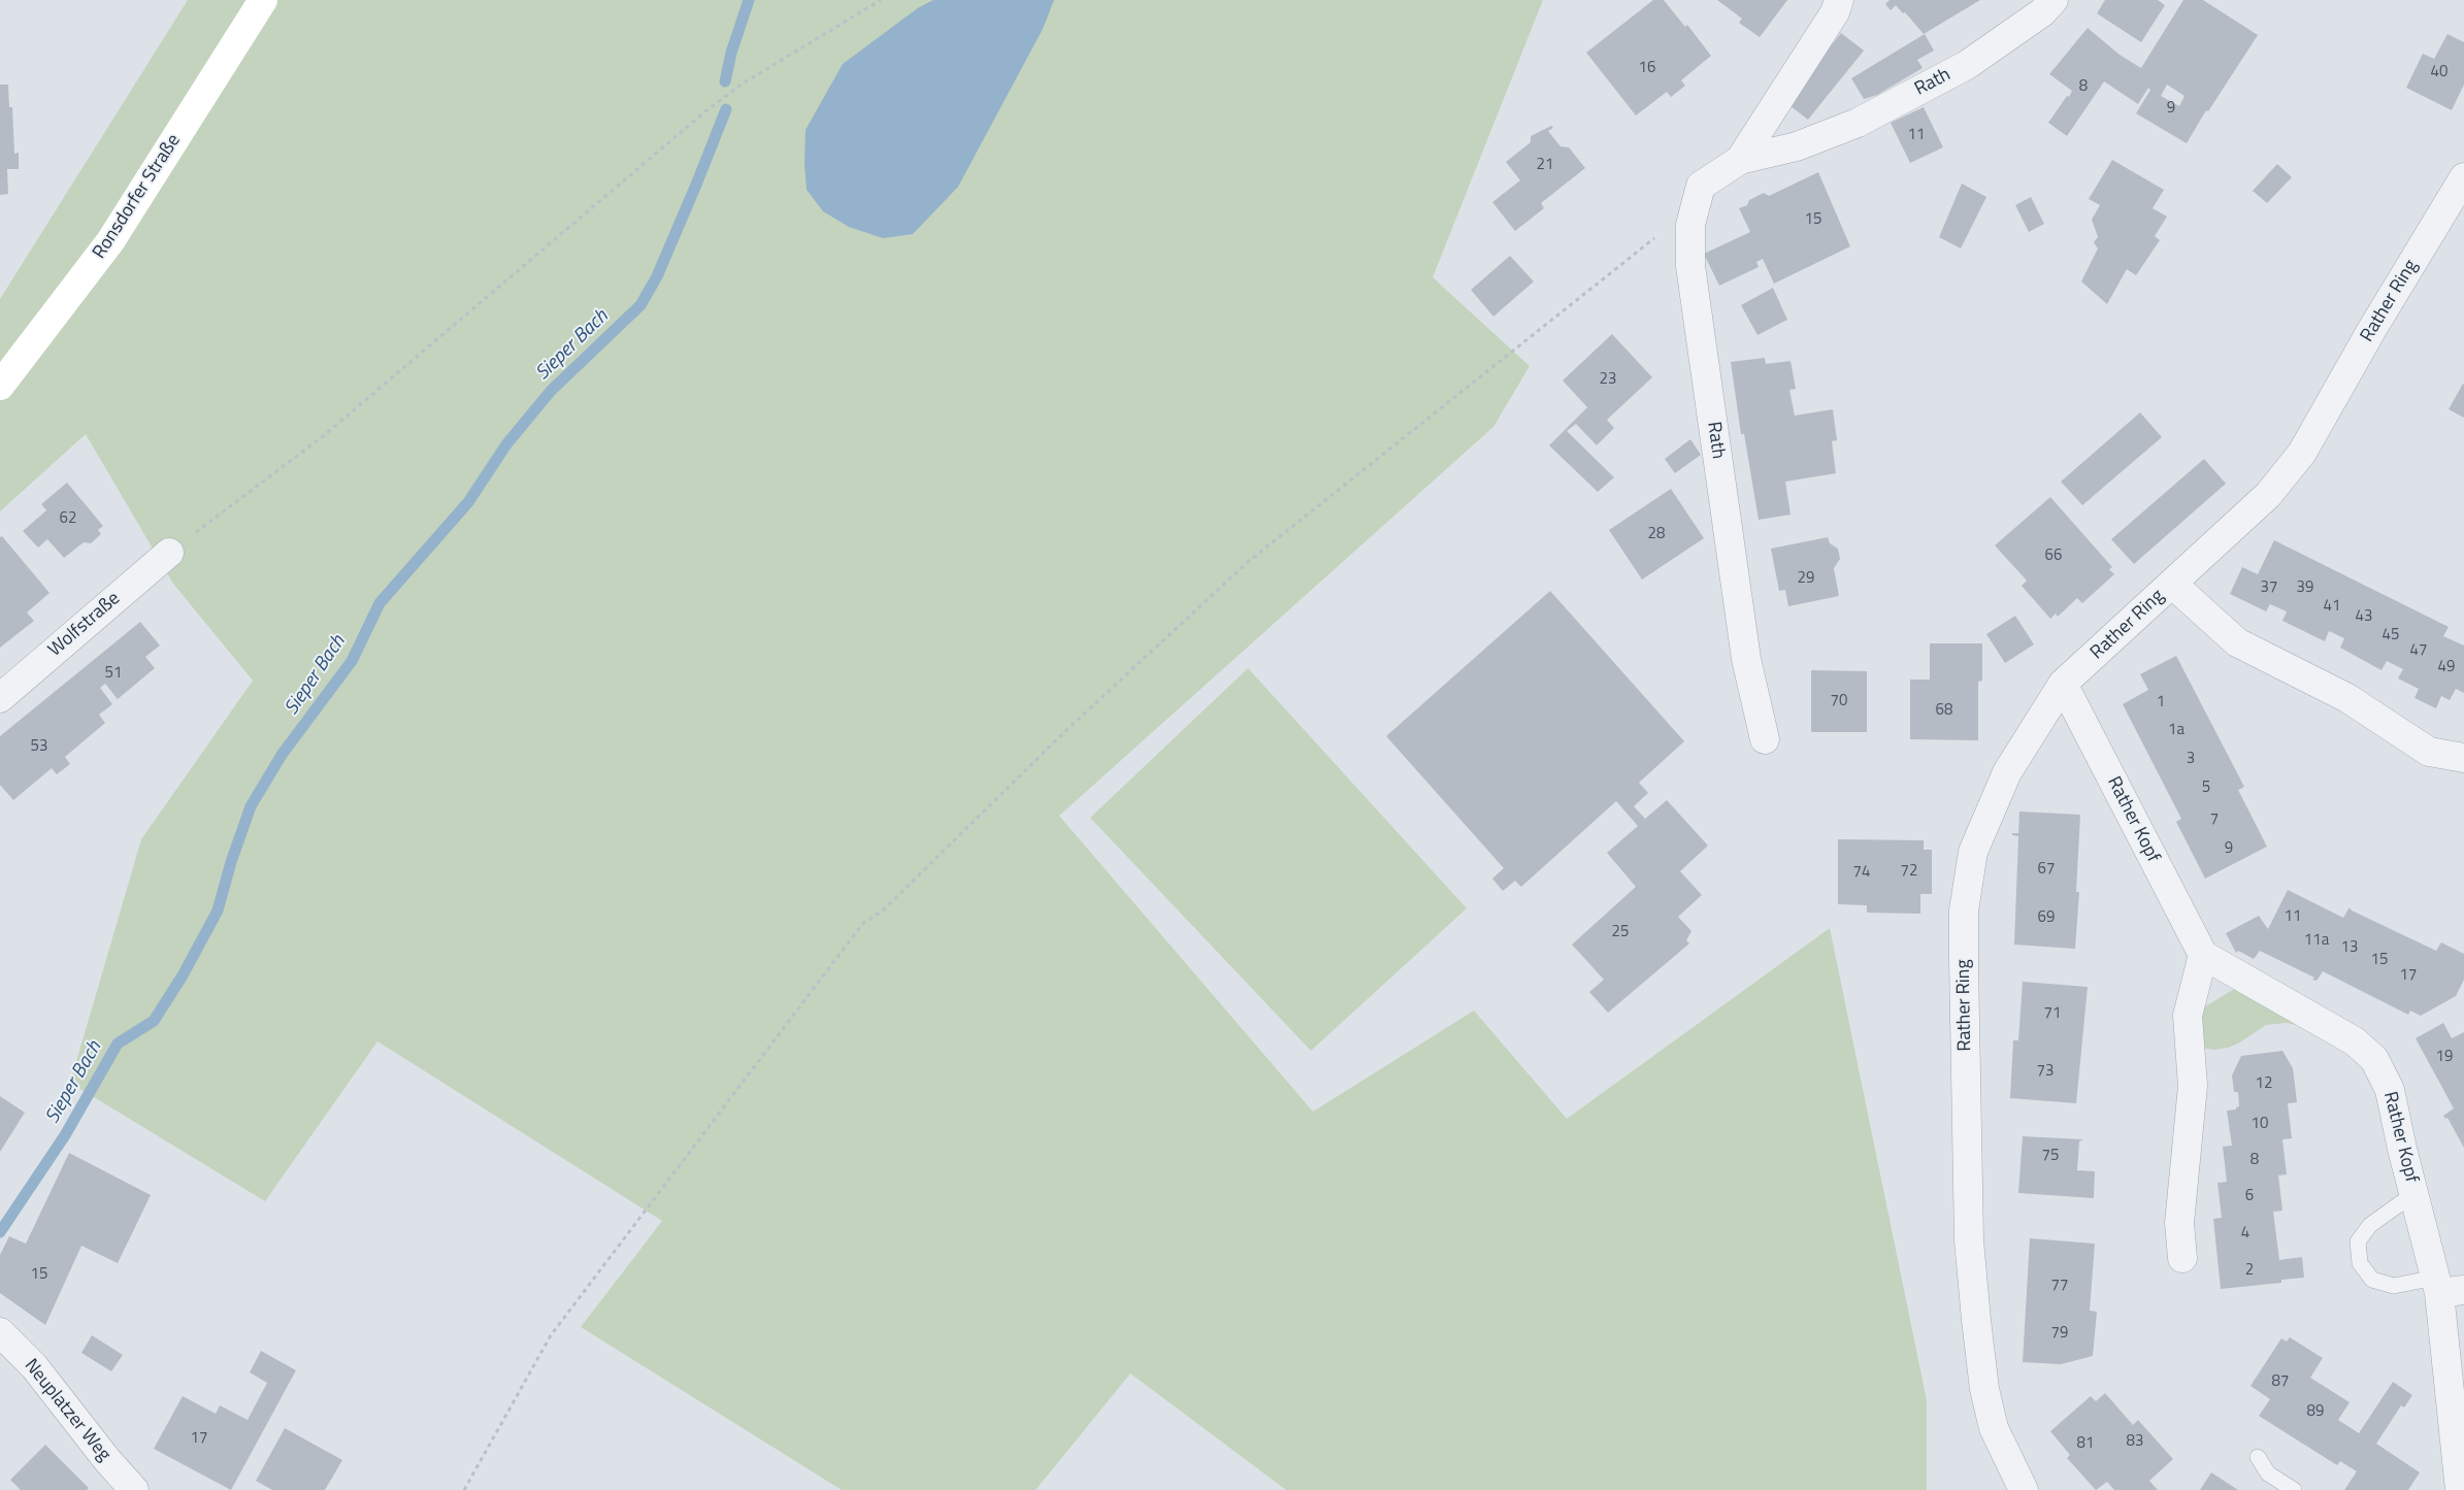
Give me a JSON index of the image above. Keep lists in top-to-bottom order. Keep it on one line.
{"streets":{"main road":["Ronsdorfer Straße"],"street":["Rath","Rather Ring","Wolfstraße","Rather Kopf","Neuplatzer Weg"]},"crossings":[["Rather Ring","Rather Kopf"]],"water":["Sieper Bach"],"house_numbers":["16","40","8","9","11","21","15","23","62","28","66","29","37","39","41","43","45","47","49","51","70","1","68","1a","53","3","5","7","9","67","72","74","11","69","25","11a","13","15","17","71","19","73","12","10","75","8","6","4","2","15","77","79","87","89","17","83","81"]}
